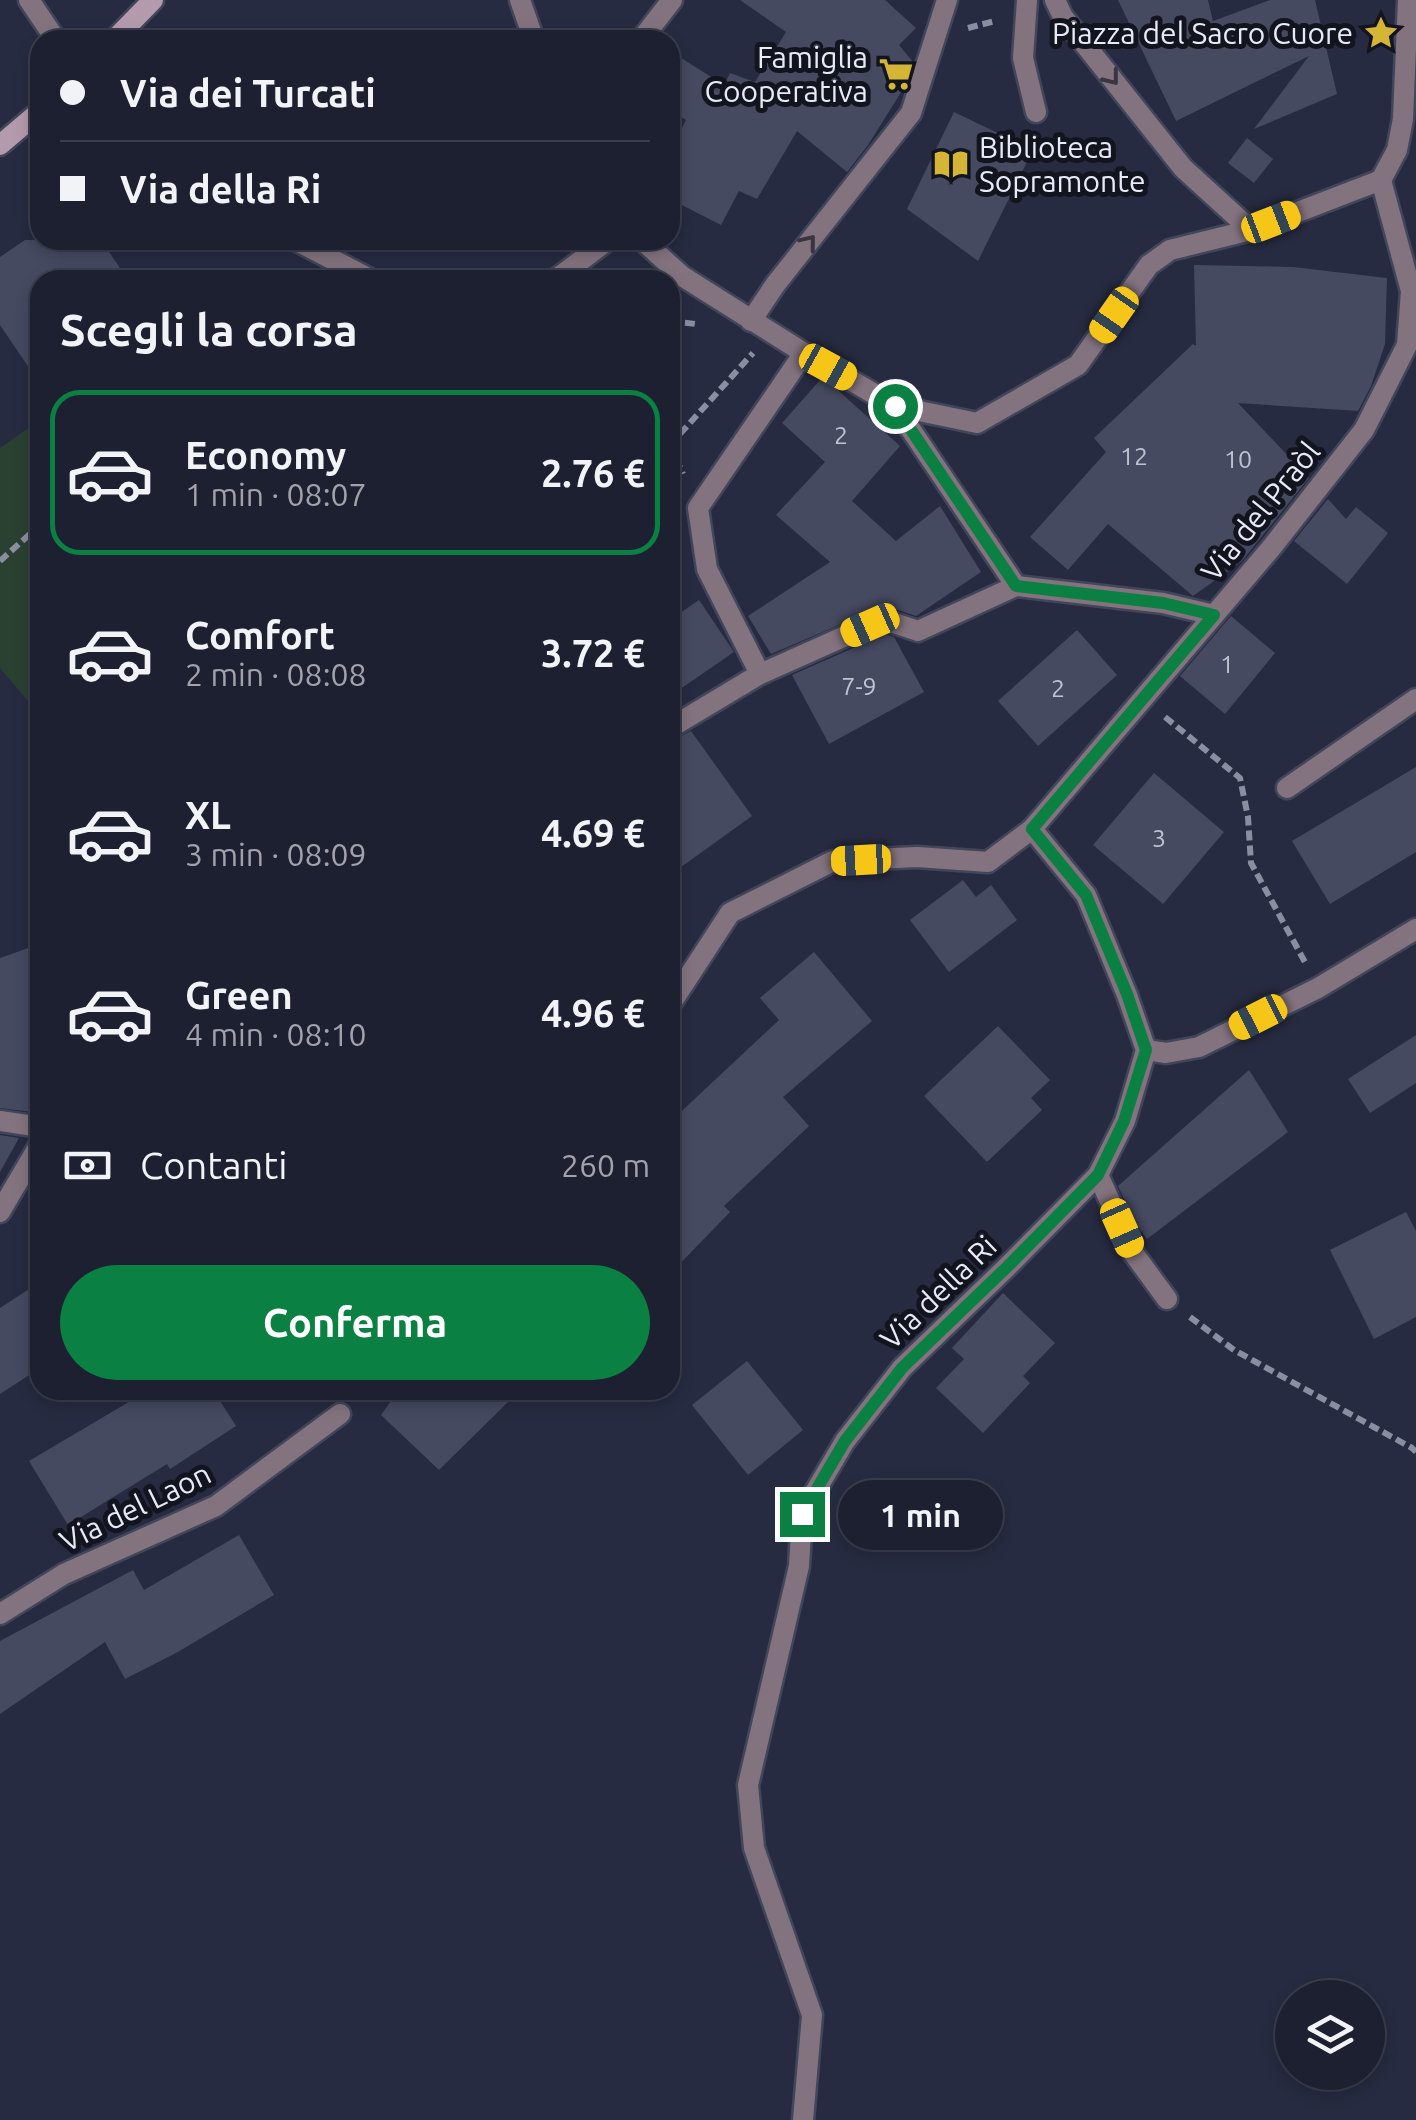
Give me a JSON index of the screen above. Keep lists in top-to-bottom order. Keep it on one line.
{"streets":{"street":["Via del Praòl","Via della Ri","Via del Laon"]},"places":{"place":["Piazza del Sacro Cuore"],"supermarket":["Famiglia Cooperativa"],"library":["Biblioteca Sopramonte"]},"house_numbers":["2","12","10","1","7-9","2","3"],"page":{"banner":["Via dei Turcati","Via della Ri"],"heading":"Scegli la corsa","list":[{"name":"Economy","note":"1 min · 08:07","value":"2.76 €"},{"name":"Comfort","note":"2 min · 08:08","value":"3.72 €"},{"name":"XL","note":"3 min · 08:09","value":"4.69 €"},{"name":"Green","note":"4 min · 08:10","value":"4.96 €"}],"pay":["Contanti","260 m"],"buttons":"Conferma","bubble":"1 min"}}
